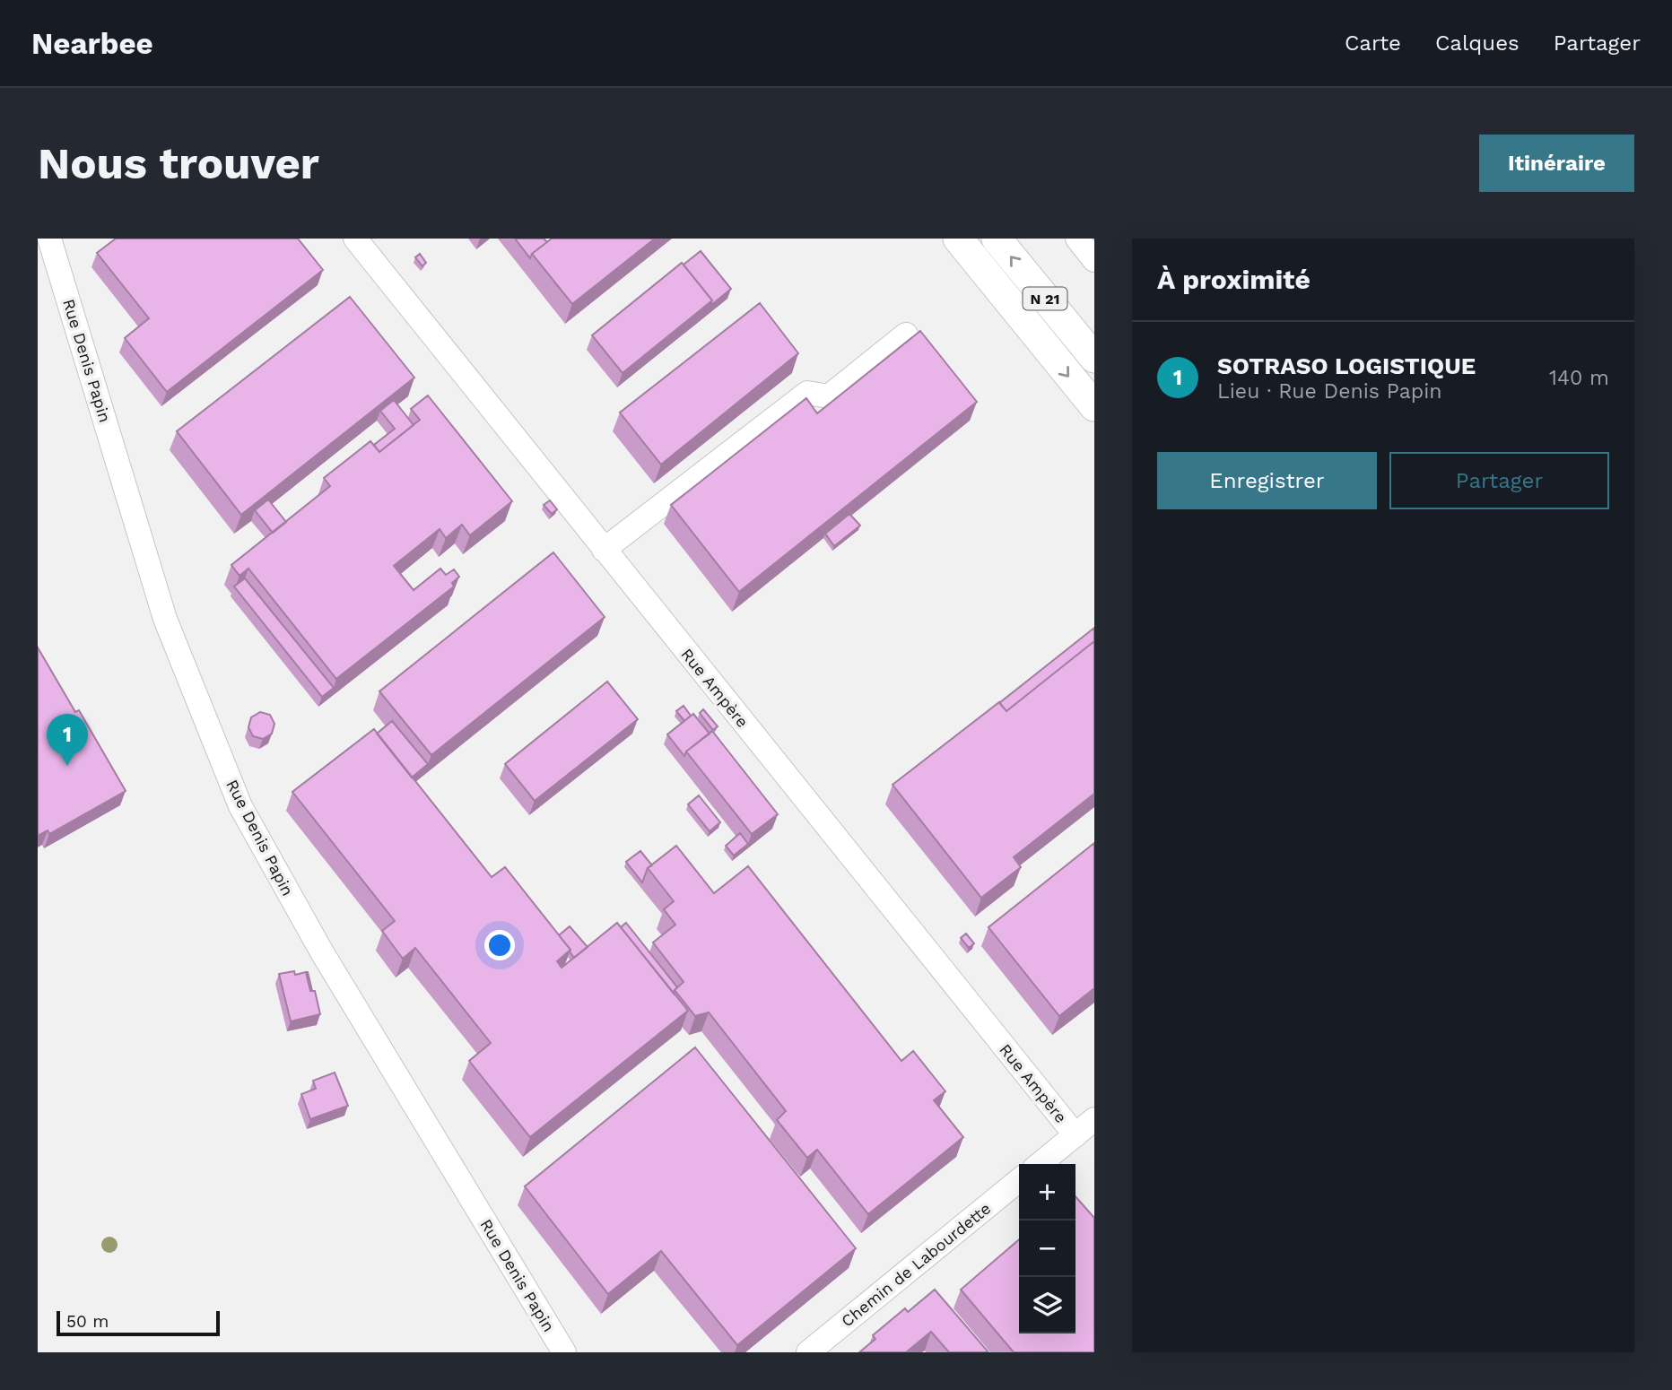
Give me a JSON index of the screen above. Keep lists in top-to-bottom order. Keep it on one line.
{"streets":{"main road":["N 21"],"street":["Rue Denis Papin","Rue Ampère","Chemin de Labourdette"]},"scale_bar":"50 m","page":{"header":"Nearbee","nav":["Carte","Calques","Partager"],"buttons":["Itinéraire",["Enregistrer","Partager"]],"title":"Nous trouver","heading":"À proximité","list":[{"mark":"1","name":"SOTRASO LOGISTIQUE","note":"Lieu · Rue Denis Papin","value":"140 m"}],"pins":"1","map_buttons":["+","−"],"scale":"50 m"}}
